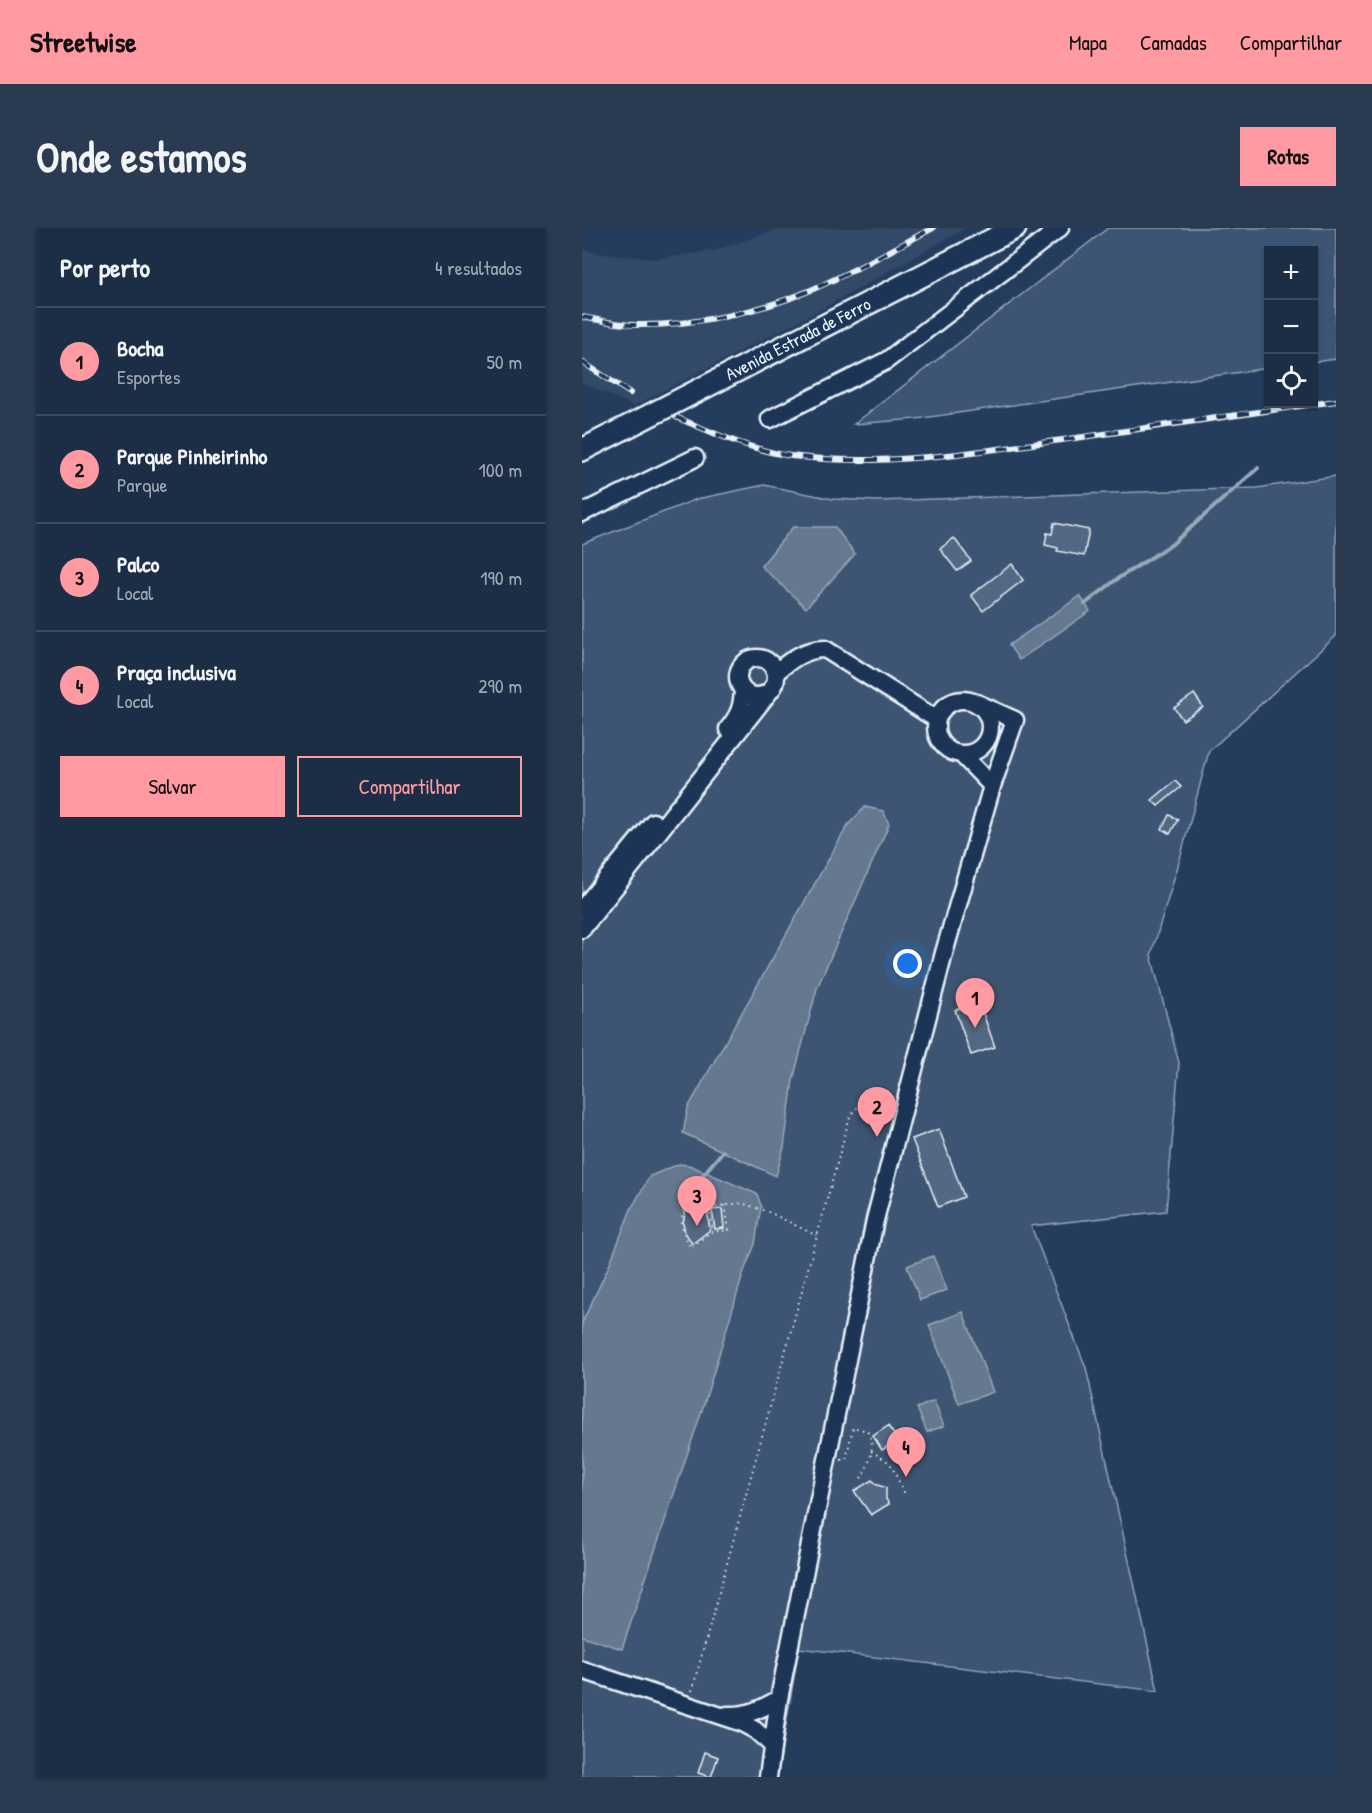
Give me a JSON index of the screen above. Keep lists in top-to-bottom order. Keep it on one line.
{"streets":{"main road":["Avenida Estrada de Ferro"]},"page":{"header":"Streetwise","nav":["Mapa","Camadas","Compartilhar"],"buttons":["Rotas",["Salvar","Compartilhar"]],"title":"Onde estamos","heading":["Por perto","4 resultados"],"map_buttons":["+","−"],"list":[{"mark":"1","name":"Bocha","note":"Esportes","value":"50 m"},{"mark":"2","name":"Parque Pinheirinho","note":"Parque","value":"100 m"},{"mark":"3","name":"Palco","note":"Local","value":"190 m"},{"mark":"4","name":"Praça inclusiva","note":"Local","value":"290 m"}],"pins":["1","2","3","4"]}}
